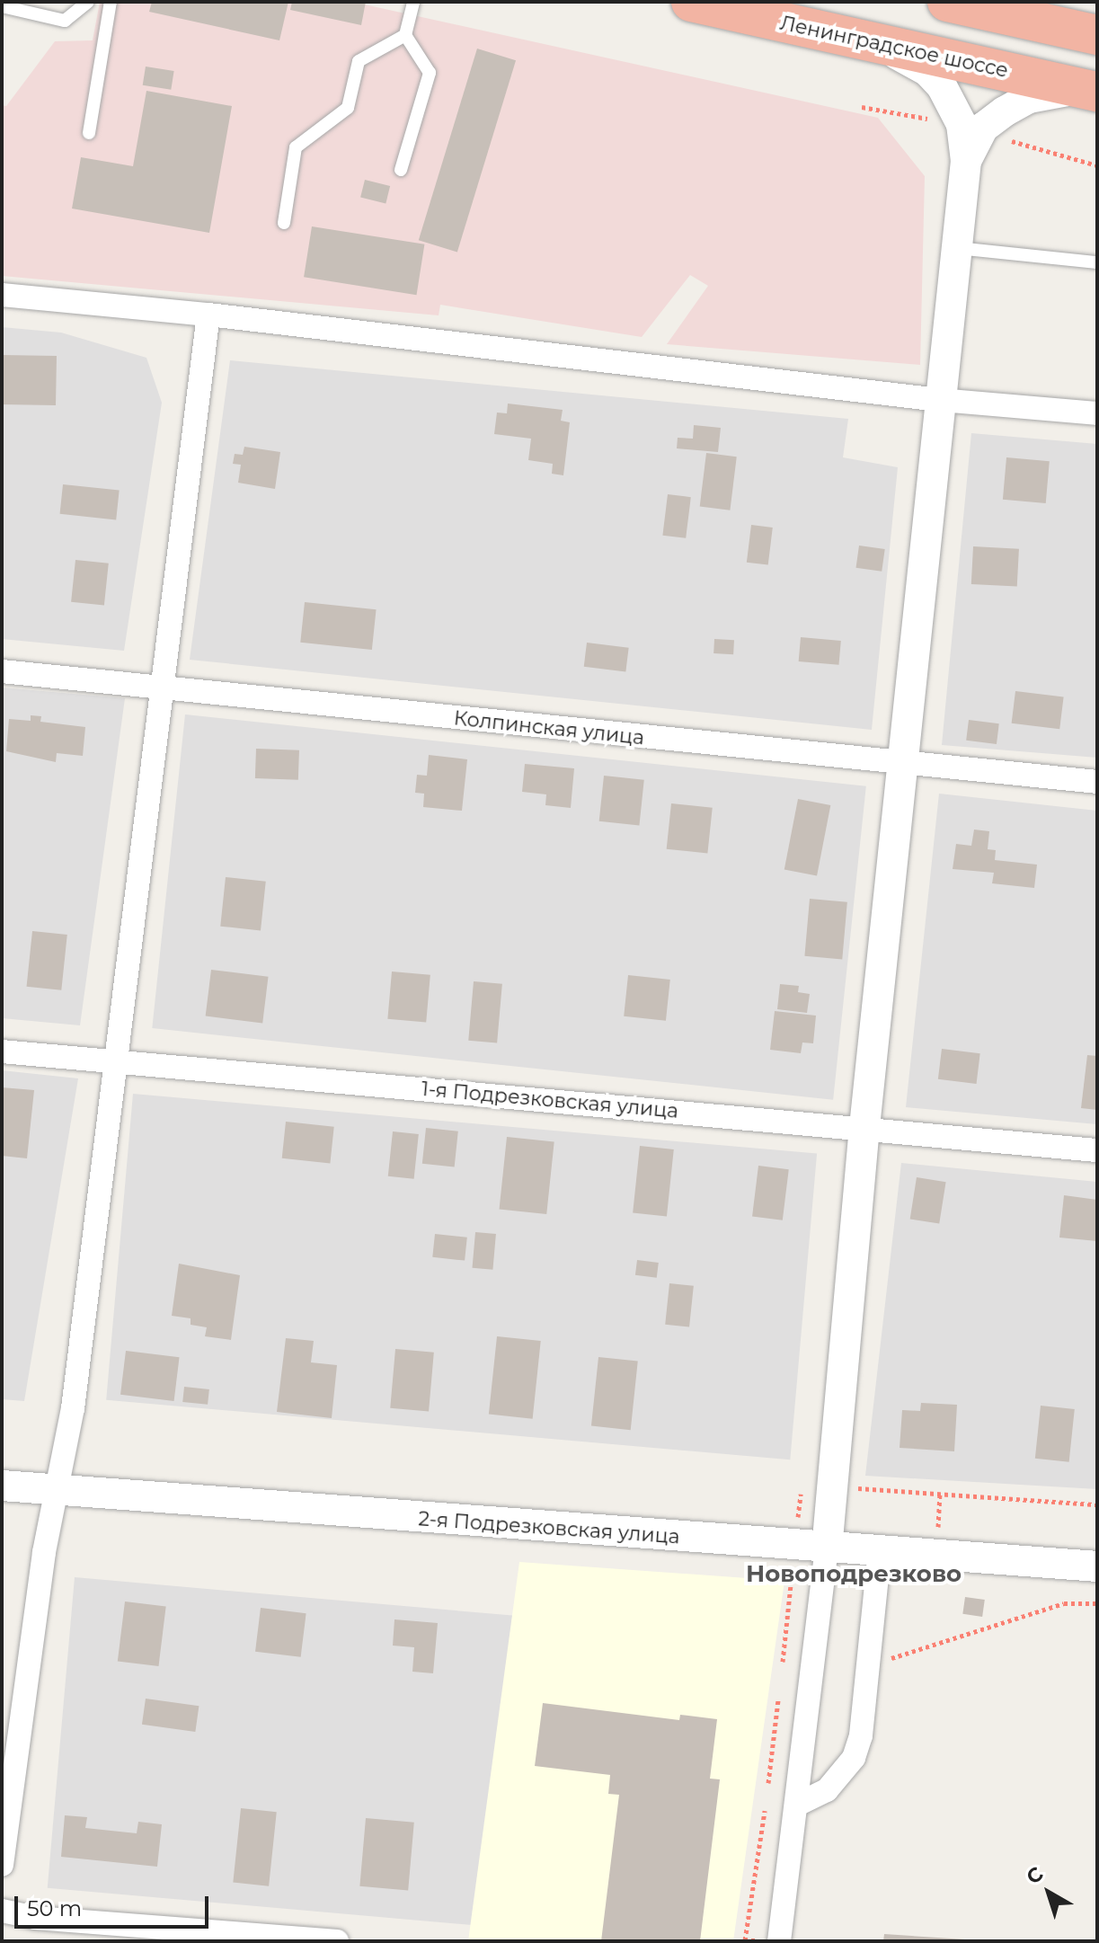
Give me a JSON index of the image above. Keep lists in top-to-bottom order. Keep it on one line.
{"streets":{"highway":["Ленинградское шоссе"],"street":["Колпинская улица","1-я Подрезковская улица","2-я Подрезковская улица"]},"districts":["Новоподрезково"],"scale_bar":"50 m","north":"top left"}
